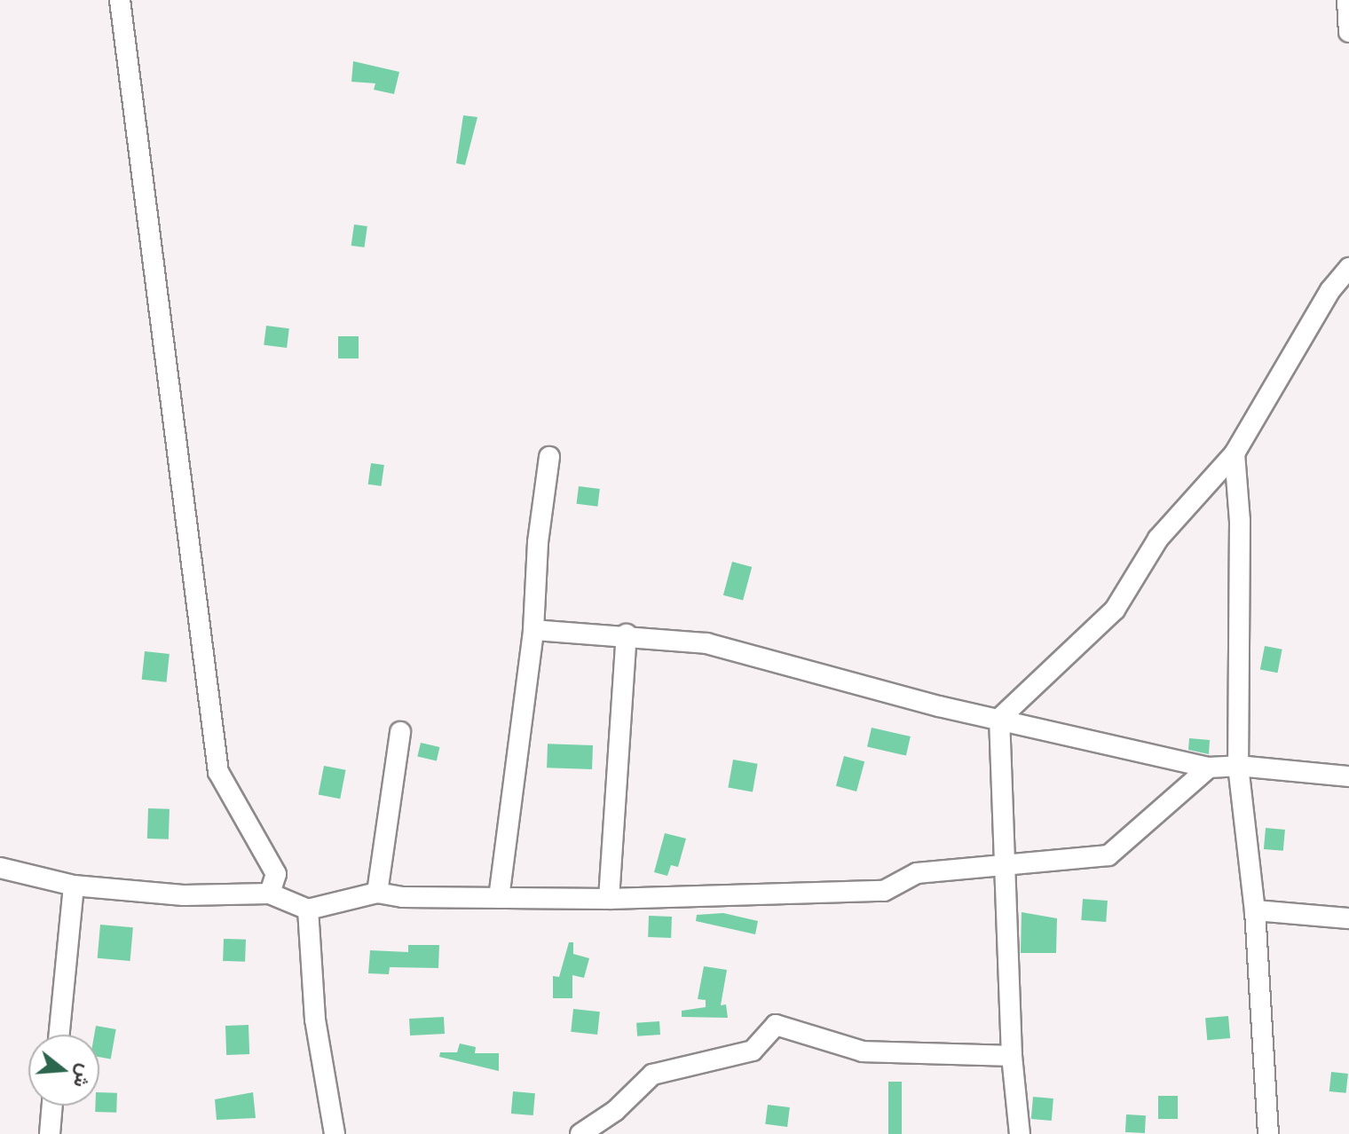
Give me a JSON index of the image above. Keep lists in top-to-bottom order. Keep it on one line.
{"north":"right"}
